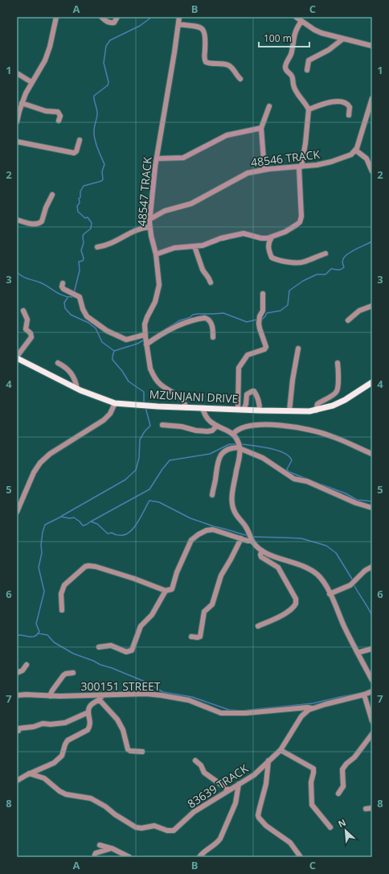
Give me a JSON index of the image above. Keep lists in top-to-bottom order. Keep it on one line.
{"streets":{"main road":["MZUNJANI DRIVE"],"street":["48546 TRACK","48547 TRACK","300151 STREET","83639 TRACK"]},"crossings":[["48546 TRACK","48547 TRACK"],["48547 TRACK","MZUNJANI DRIVE"],["300151 STREET","83639 TRACK"]],"scale_bar":"100 m","north":"top left","grid":{"columns":["A","B","C"],"rows":["1","2","3","4","5","6","7","8"]}}
